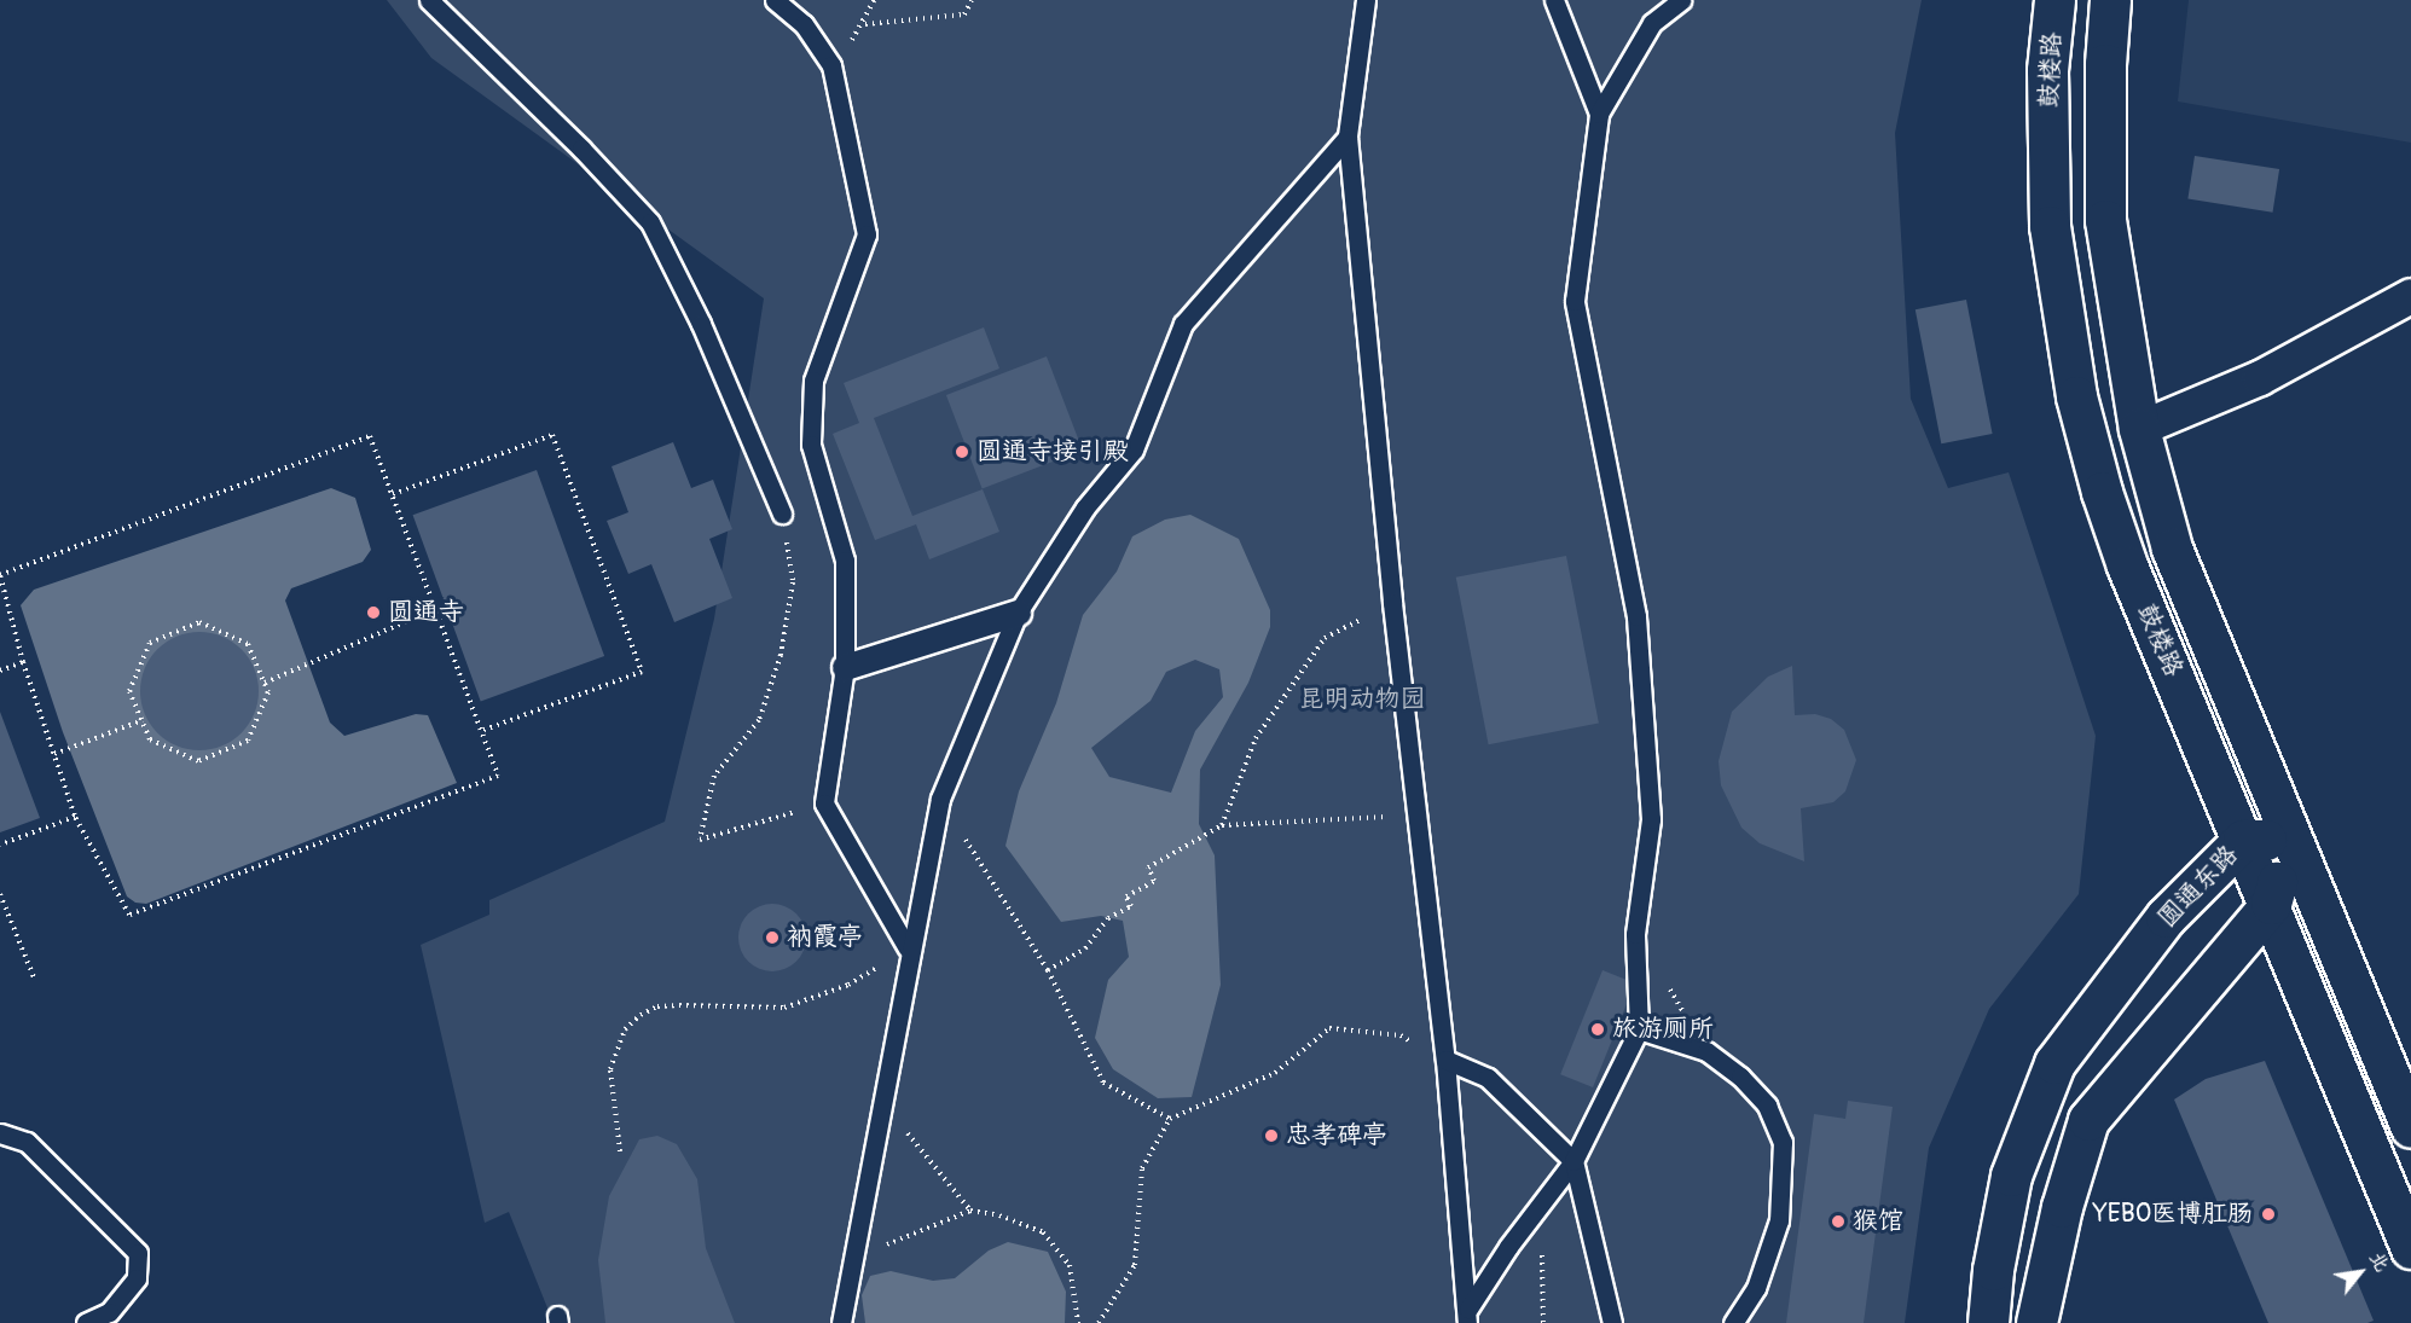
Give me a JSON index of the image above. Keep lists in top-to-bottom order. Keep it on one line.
{"streets":{"main road":["鼓楼路","圆通东路"]},"crossings":[["鼓楼路","圆通东路"]],"parks":["昆明动物园"],"places":["圆通寺接引殿","圆通寺","衲霞亭","旅游厕所","忠孝碑亭","YEBO医博肛肠","猴馆"],"north":"top right"}
